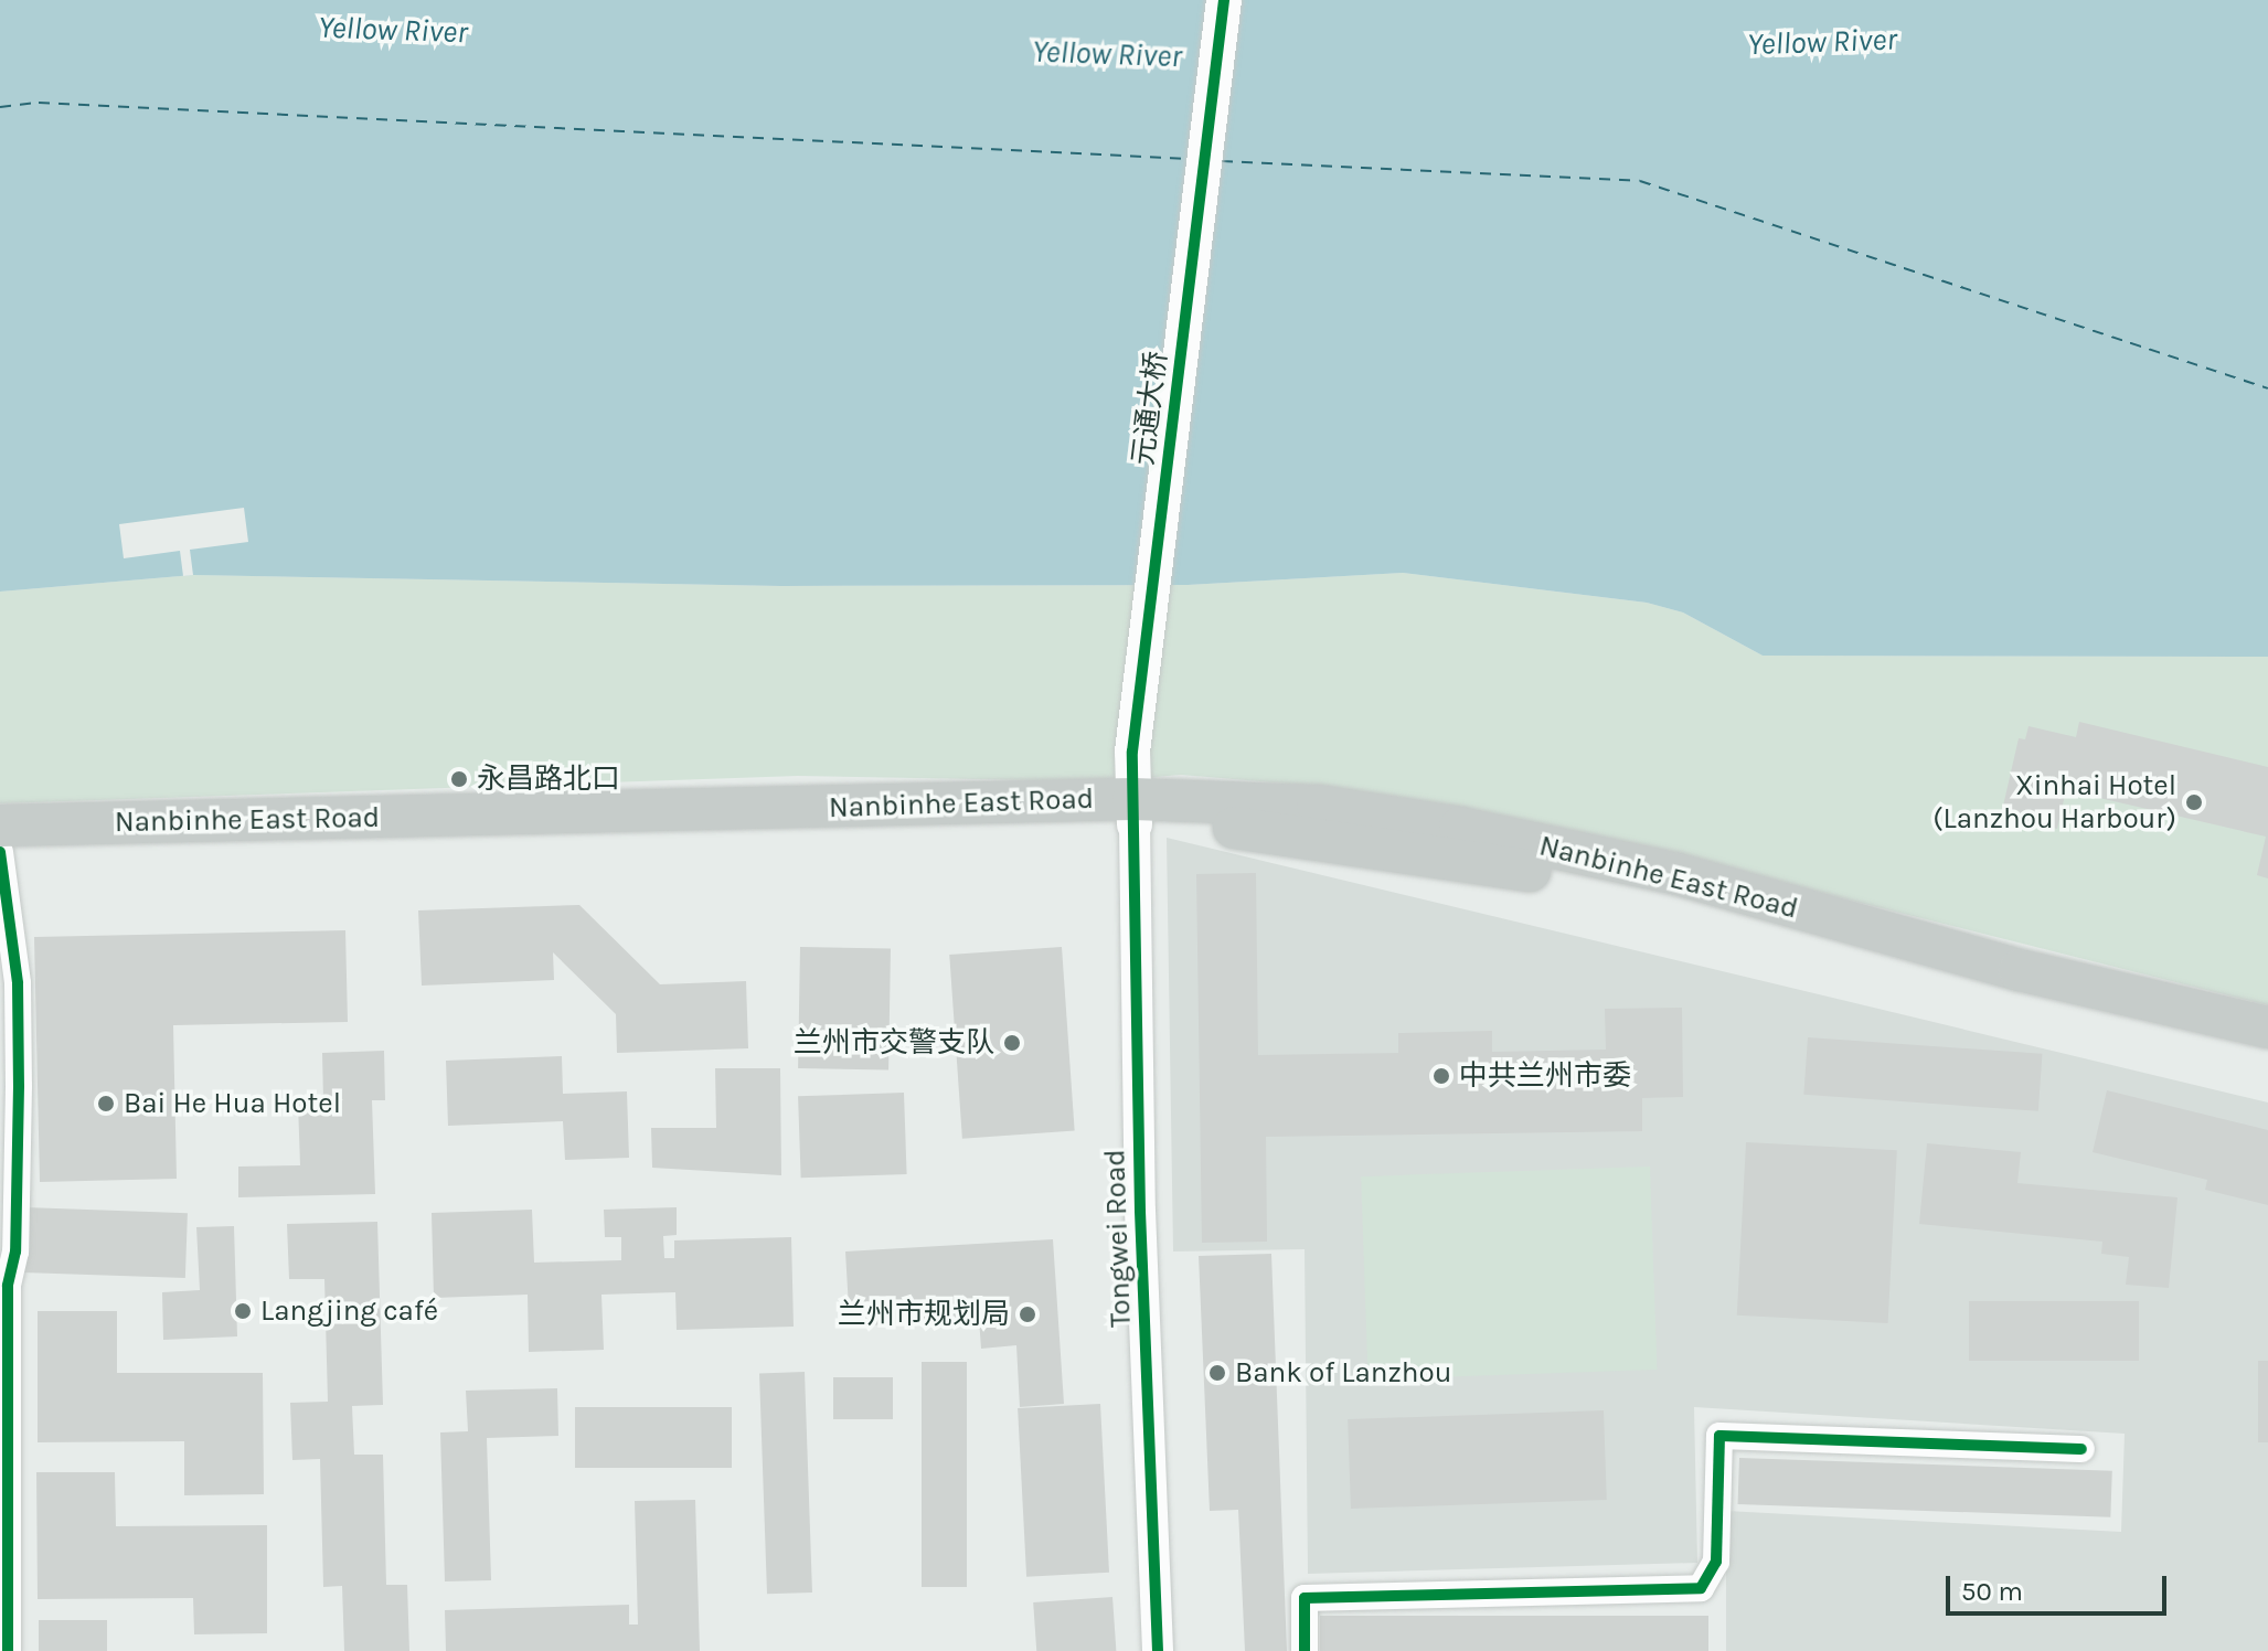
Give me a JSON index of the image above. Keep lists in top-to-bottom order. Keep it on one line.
{"streets":{"highway":["Nanbinhe East Road"],"main road":["元通大桥"],"street":["Tongwei Road"]},"crossings":[["元通大桥","Nanbinhe East Road"],["元通大桥","Tongwei Road"],["Nanbinhe East Road","Tongwei Road"]],"water":["Yellow River"],"places":["永昌路北口","Xinhai Hotel (Lanzhou Harbour)","兰州市交警支队","中共兰州市委","Bai He Hua Hotel","Langjing café","兰州市规划局","Bank of Lanzhou"],"scale_bar":"50 m"}
